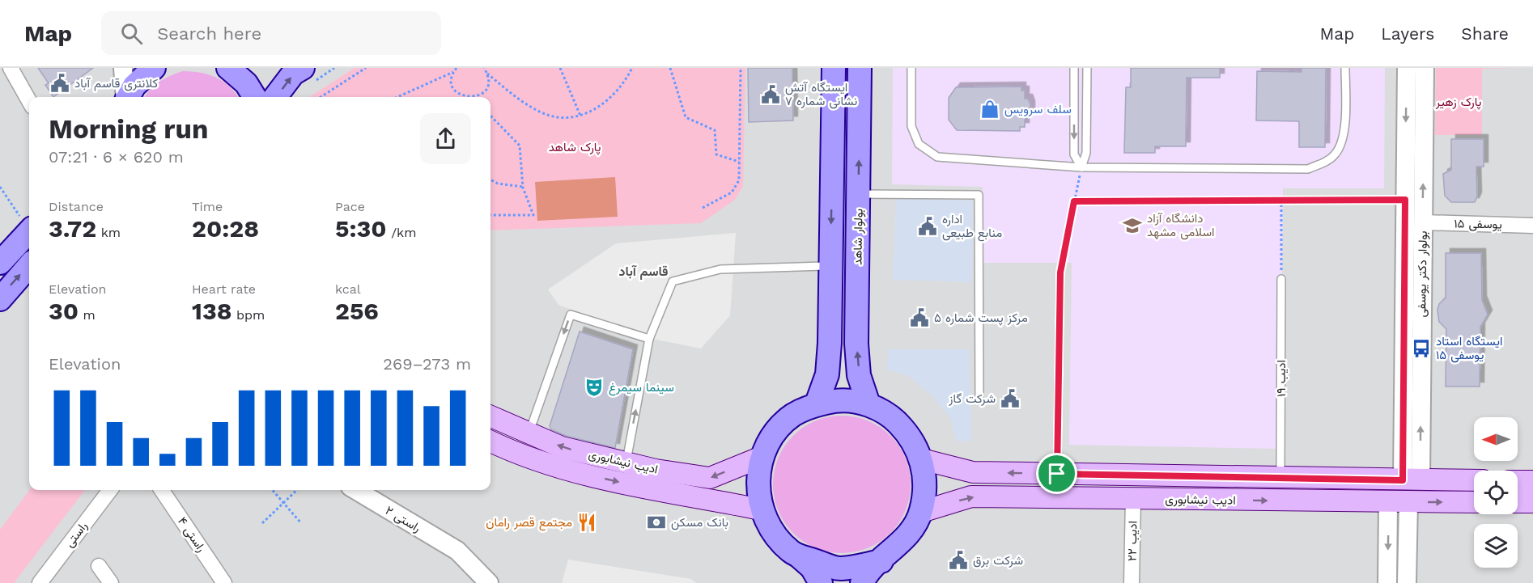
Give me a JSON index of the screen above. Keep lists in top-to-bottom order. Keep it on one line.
{"streets":{"main road":["بولوار شاهد","ادیب نیشابوری"],"street":["یوسفی ۱۵","بولوار دکتر یوسفی","راستی ۲","راستی","راستی ۴","ادیب ۲۲"],"lane":["ادیب ۱۹"]},"crossings":[["یوسفی ۱۵","بولوار دکتر یوسفی"],["بولوار شاهد","ادیب نیشابوری"],["بولوار دکتر یوسفی","ادیب نیشابوری"],["ادیب ۱۹","ادیب نیشابوری"],["ادیب نیشابوری","ادیب ۲۲"]],"districts":["قاسم آباد"],"parks":["پارک زهیر","پارک شاهد"],"places":{"public building":["کلانتری قاسم آباد","ایستگاه آتش نشانی شماره ۷","اداره منابع طبیعی","مرکز پست شماره ۵","شرکت گاز","شرکت برق"],"shop":["سلف سرویس"],"school or university":["دانشگاه آزاد اسلامی مشهد"],"bus stop":["ایستگاه استاد یوسفی ۱۵"],"theatre":["سینما سیمرغ"],"restaurant":["مجتمع قصر رامان"],"bank":["بانک مسکن"]},"north":"left","page":{"header":"Map","search":"Search here","nav":["Map","Layers","Share"],"heading":["Morning run","07:21 · 6 × 620 m"],"stats":[["Distance","3.72 km"],["Time","20:28"],["Pace","5:30 /km"],["Elevation","30 m"],["Heart rate","138 bpm"],["kcal","256"]],"chart":["Elevation","269–273 m"]}}
